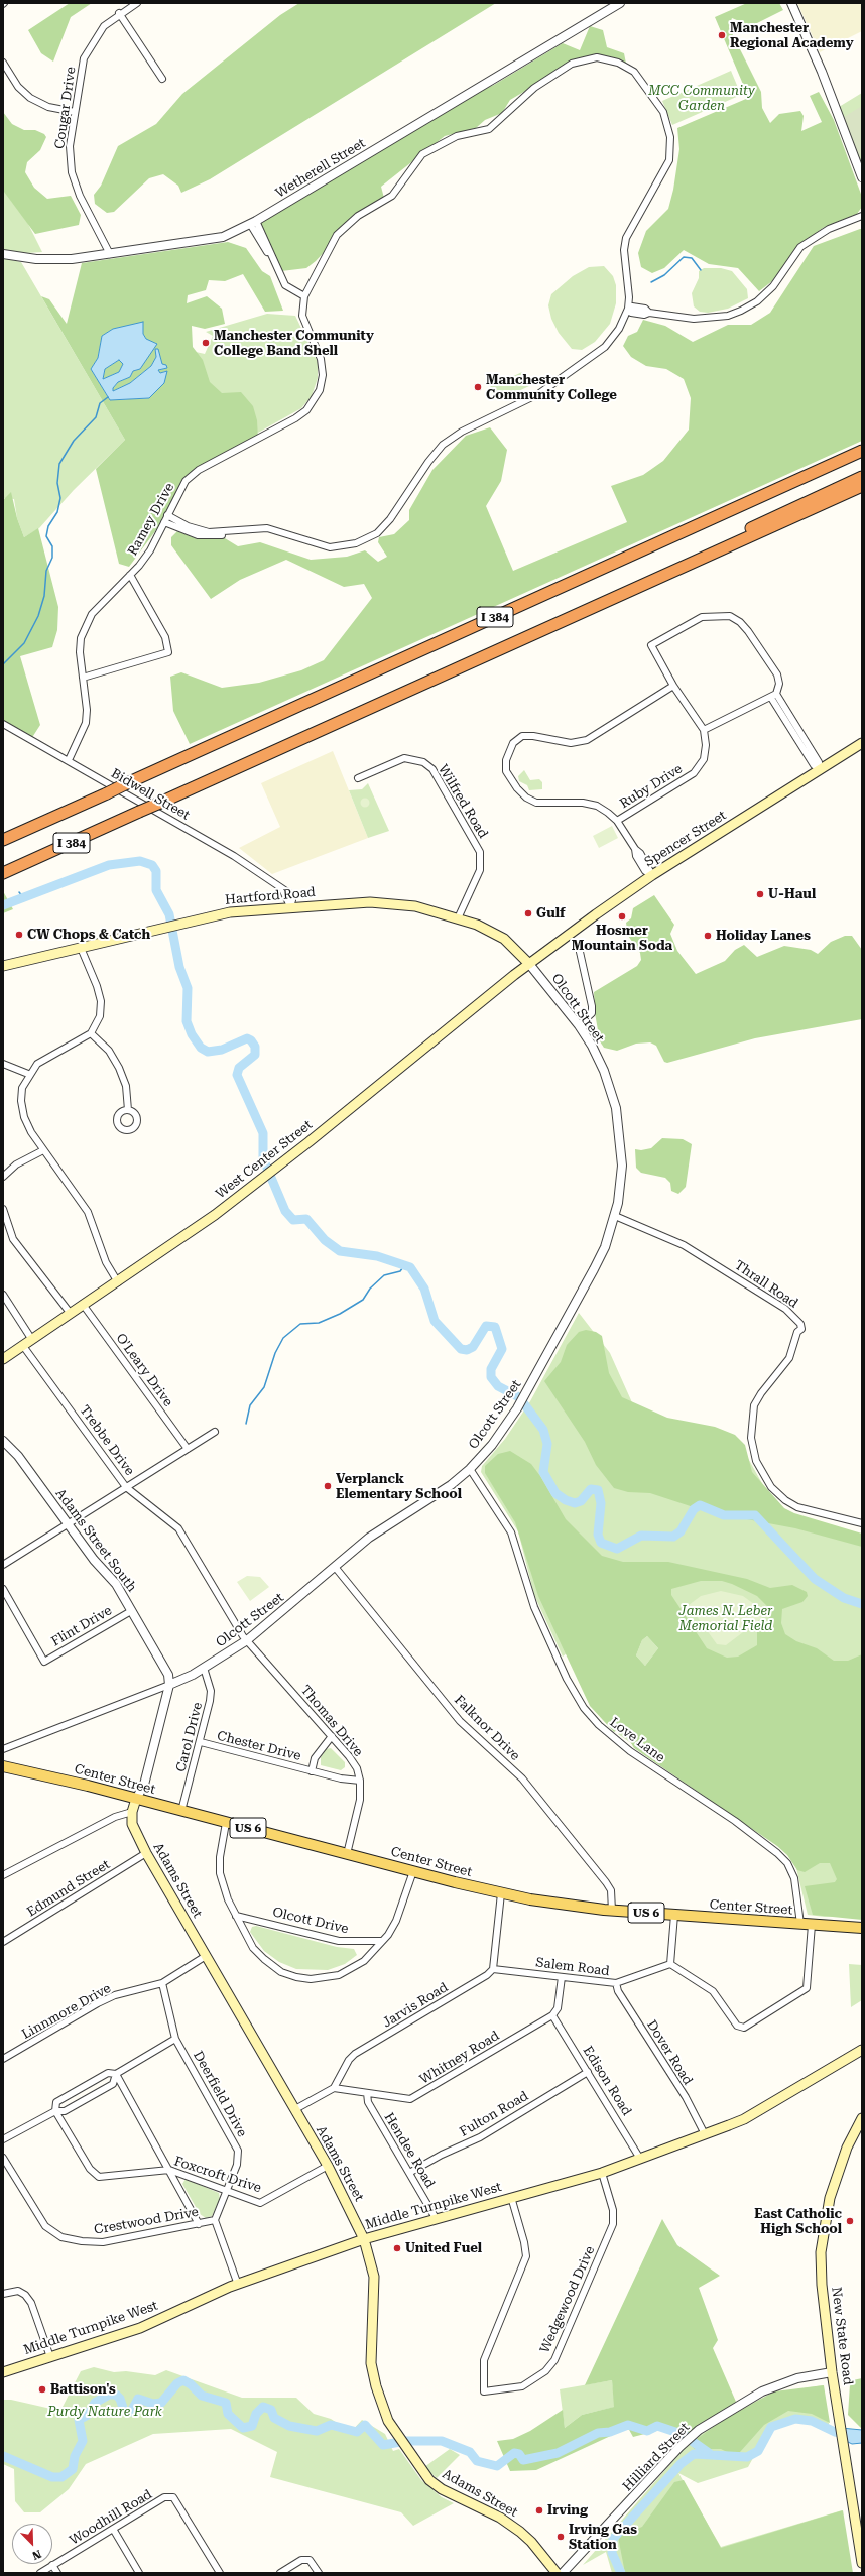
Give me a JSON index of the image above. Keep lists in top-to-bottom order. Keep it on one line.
{"streets":{"highway":["I 384"],"main road":["Spencer Street","Hartford Road","West Center Street","Center Street","US 6","Adams Street","Middle Turnpike West","New State Road"],"street":["Cougar Drive","Wetherell Street","Ramey Drive","Ruby Drive","Bidwell Street","Wilfred Road","Olcott Street","Thrall Road","O'Leary Drive","Trebbe Drive","Adams Street South","Flint Drive","Thomas Drive","Falknor Drive","Carol Drive","Love Lane","Chester Drive","Edmund Street","Olcott Drive","Salem Road","Jarvis Road","Linnmore Drive","Dover Road","Whitney Road","Edison Road","Deerfield Drive","Fulton Road","Hendee Road","Foxcroft Drive","Crestwood Drive","Wedgewood Drive","Hilliard Street","Woodhill Road"]},"crossings":[["Cougar Drive","Wetherell Street"],["Ramey Drive","Bidwell Street"],["Bidwell Street","Hartford Road"],["Wilfred Road","Hartford Road"],["Spencer Street","Hartford Road"],["Spencer Street","Olcott Street"],["Spencer Street","West Center Street"],["Hartford Road","Olcott Street"],["Hartford Road","West Center Street"],["Olcott Street","West Center Street"],["Olcott Street","Thrall Road"],["Olcott Street","Trebbe Drive"],["Olcott Street","Adams Street South"],["Olcott Street","Thomas Drive"],["Olcott Street","Falknor Drive"],["Olcott Street","Carol Drive"],["Olcott Street","Love Lane"],["West Center Street","O'Leary Drive"],["West Center Street","Trebbe Drive"],["Trebbe Drive","Thomas Drive"],["Adams Street South","Flint Drive"],["Thomas Drive","Chester Drive"],["Thomas Drive","Center Street"],["Falknor Drive","Center Street"],["Carol Drive","Chester Drive"],["Carol Drive","Center Street"],["Love Lane","Center Street"],["Adams Street","Edmund Street"],["Adams Street","Linnmore Drive"],["Adams Street","Foxcroft Drive"],["Adams Street","Middle Turnpike West"],["Salem Road","Jarvis Road"],["Salem Road","Dover Road"],["Jarvis Road","Whitney Road"],["Linnmore Drive","Deerfield Drive"],["Dover Road","Middle Turnpike West"],["Whitney Road","Edison Road"],["Whitney Road","Hendee Road"],["Edison Road","Fulton Road"],["Edison Road","Middle Turnpike West"],["Deerfield Drive","Foxcroft Drive"],["Deerfield Drive","Crestwood Drive"],["Fulton Road","Hendee Road"],["Hendee Road","Middle Turnpike West"],["Middle Turnpike West","Wedgewood Drive"],["New State Road","Hilliard Street"]],"parks":["MCC Community Garden","James N. Leber Memorial Field","Purdy Nature Park"],"places":["Manchester Regional Academy","Manchester Community College Band Shell","Manchester Community College","U-Haul","Gulf","Hosmer Mountain Soda","CW Chops & Catch","Holiday Lanes","Verplanck Elementary School","East Catholic High School","United Fuel","Battison's","Irving","Irving Gas Station"],"north":"bottom right"}
